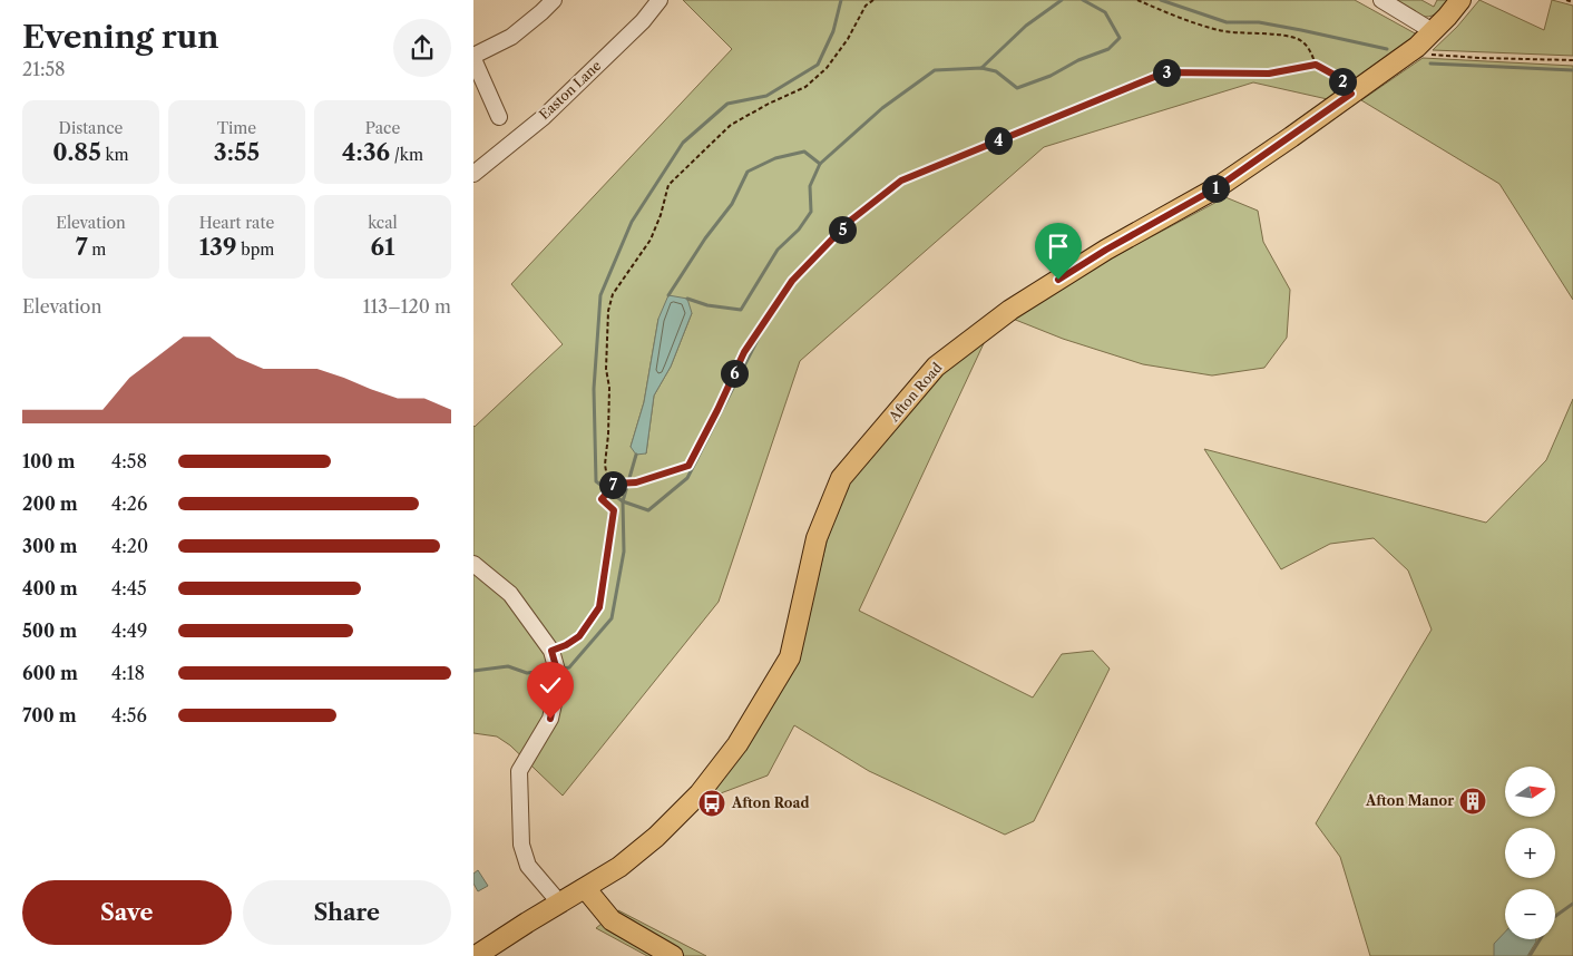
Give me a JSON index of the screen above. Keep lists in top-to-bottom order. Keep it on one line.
{"streets":{"main road":["Afton Road"],"street":["Easton Lane"]},"places":{"building":["Afton Manor"],"bus stop":["Afton Road"]},"north":"right","page":{"heading":["Evening run","21:58"],"pins":["3","2","4","1","5","6","7"],"stats":[["Distance","0.85 km"],["Time","3:55"],["Pace","4:36 /km"],["Elevation","7 m"],["Heart rate","139 bpm"],["kcal","61"]],"chart":["Elevation","113–120 m"],"list":[{"name":"100 m","note":"4:58"},{"name":"200 m","note":"4:26"},{"name":"300 m","note":"4:20"},{"name":"400 m","note":"4:45"},{"name":"500 m","note":"4:49"},{"name":"600 m","note":"4:18"},{"name":"700 m","note":"4:56"}],"map_buttons":["+","−"],"buttons":["Save","Share"]}}
